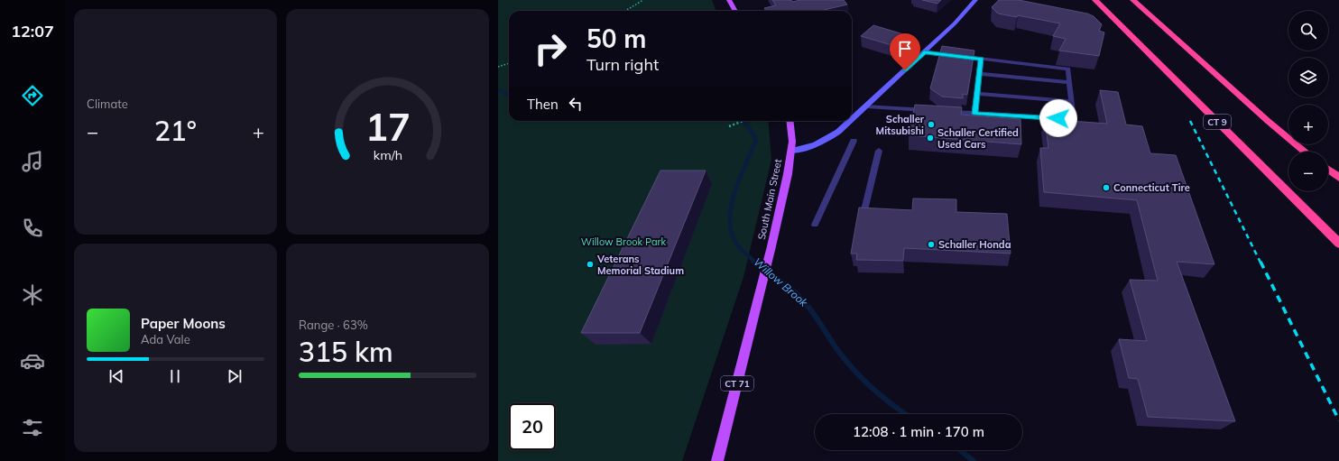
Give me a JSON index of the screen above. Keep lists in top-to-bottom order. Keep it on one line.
{"streets":{"highway":["CT 9"],"main road":["South Main Street","CT 71"]},"water":["Willow Brook"],"parks":["Willow Brook Park"],"places":["Schaller Mitsubishi","Schaller Certified Used Cars","Connecticut Tire","Schaller Honda","Veterans Memorial Stadium"],"page":{"tabs":"12:07","tile":["Climate",["Range · 63%","315 km"]],"map_buttons":["+","−"],"turn":["50 m","Turn right"],"then":"Then","heat":["−","21°","+"],"song":["Paper Moons","Ada Vale"],"limit":"20","trip":"12:08 · 1 min · 170 m","gauge":["17","km/h"]}}
